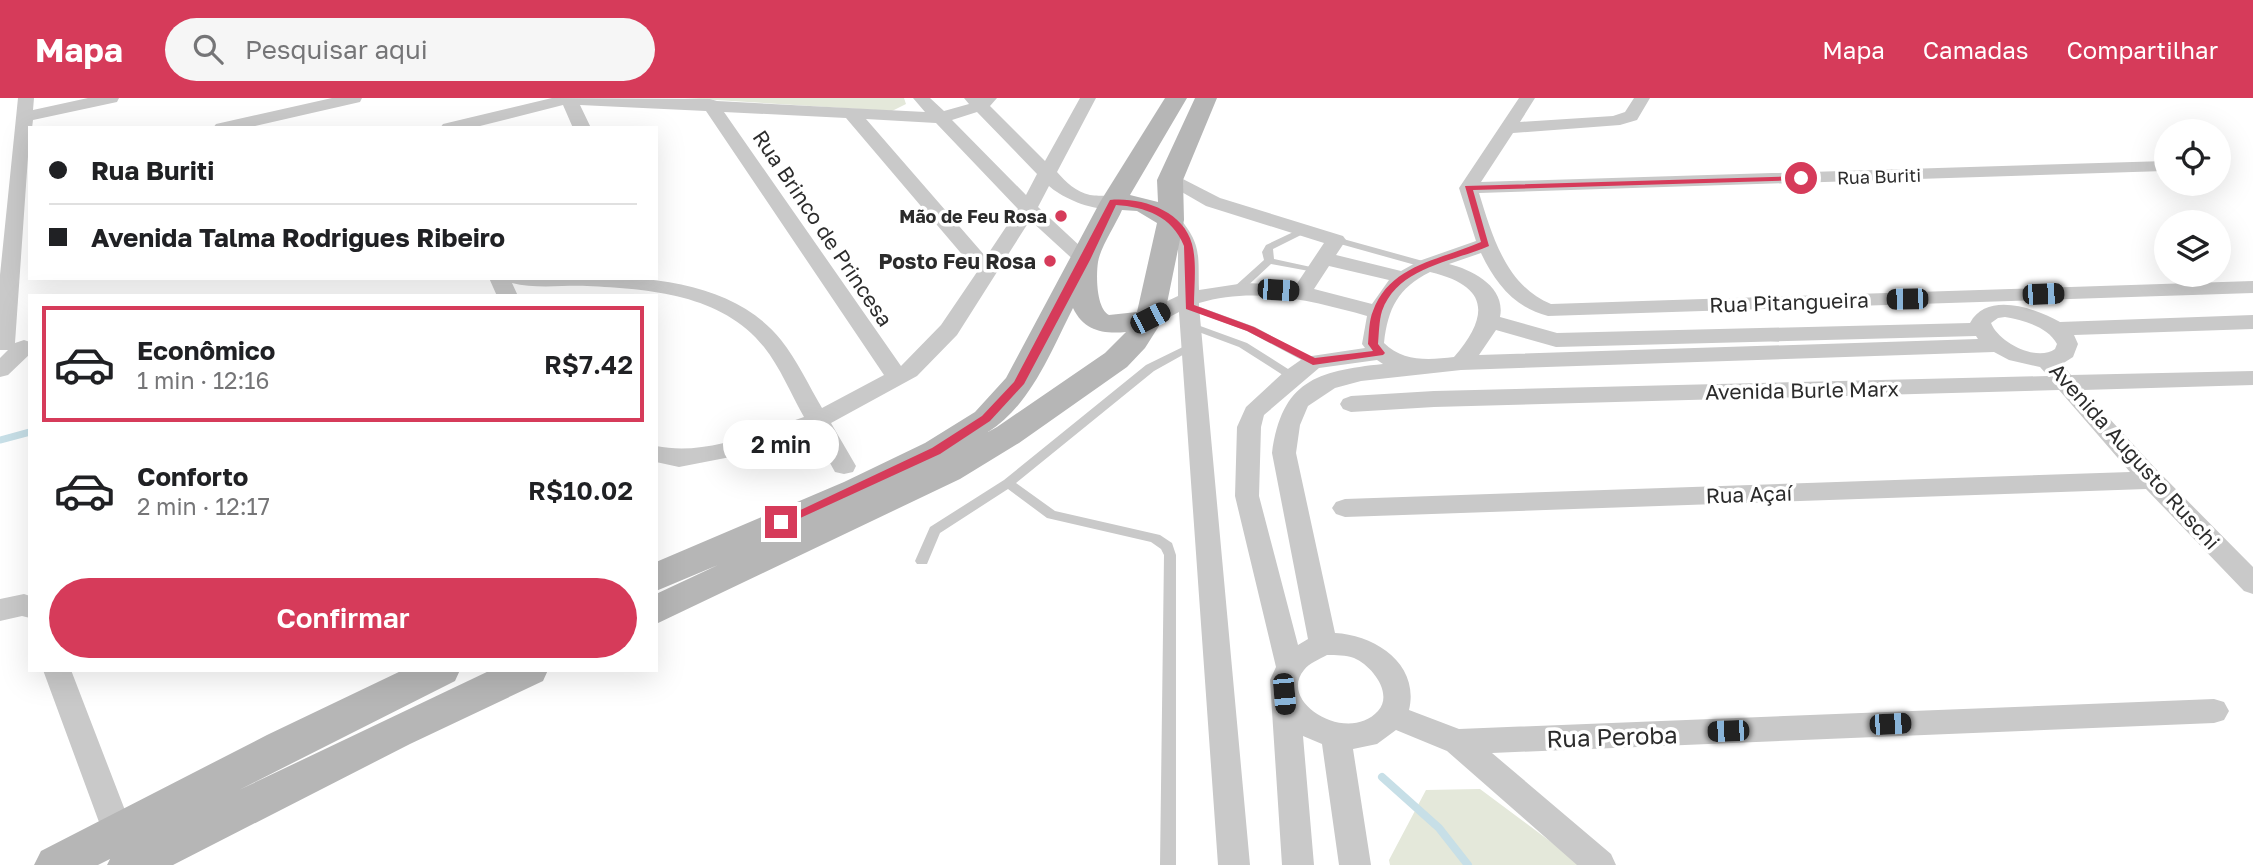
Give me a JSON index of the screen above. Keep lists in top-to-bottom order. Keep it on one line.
{"streets":{"street":["Rua Buriti","Rua Brinco de Princesa","Rua Pitangueira","Avenida Burle Marx","Avenida Augusto Ruschi","Rua Açaí","Rua Peroba"]},"crossings":[["Avenida Burle Marx","Avenida Augusto Ruschi"],["Avenida Augusto Ruschi","Rua Açaí"]],"places":["Mão de Feu Rosa","Posto Feu Rosa"],"page":{"header":"Mapa","search":"Pesquisar aqui","nav":["Mapa","Camadas","Compartilhar"],"banner":["Rua Buriti","Avenida Talma Rodrigues Ribeiro"],"list":[{"name":"Econômico","note":"1 min · 12:16","value":"R$7.42"},{"name":"Conforto","note":"2 min · 12:17","value":"R$10.02"}],"bubble":"2 min","buttons":"Confirmar"}}
